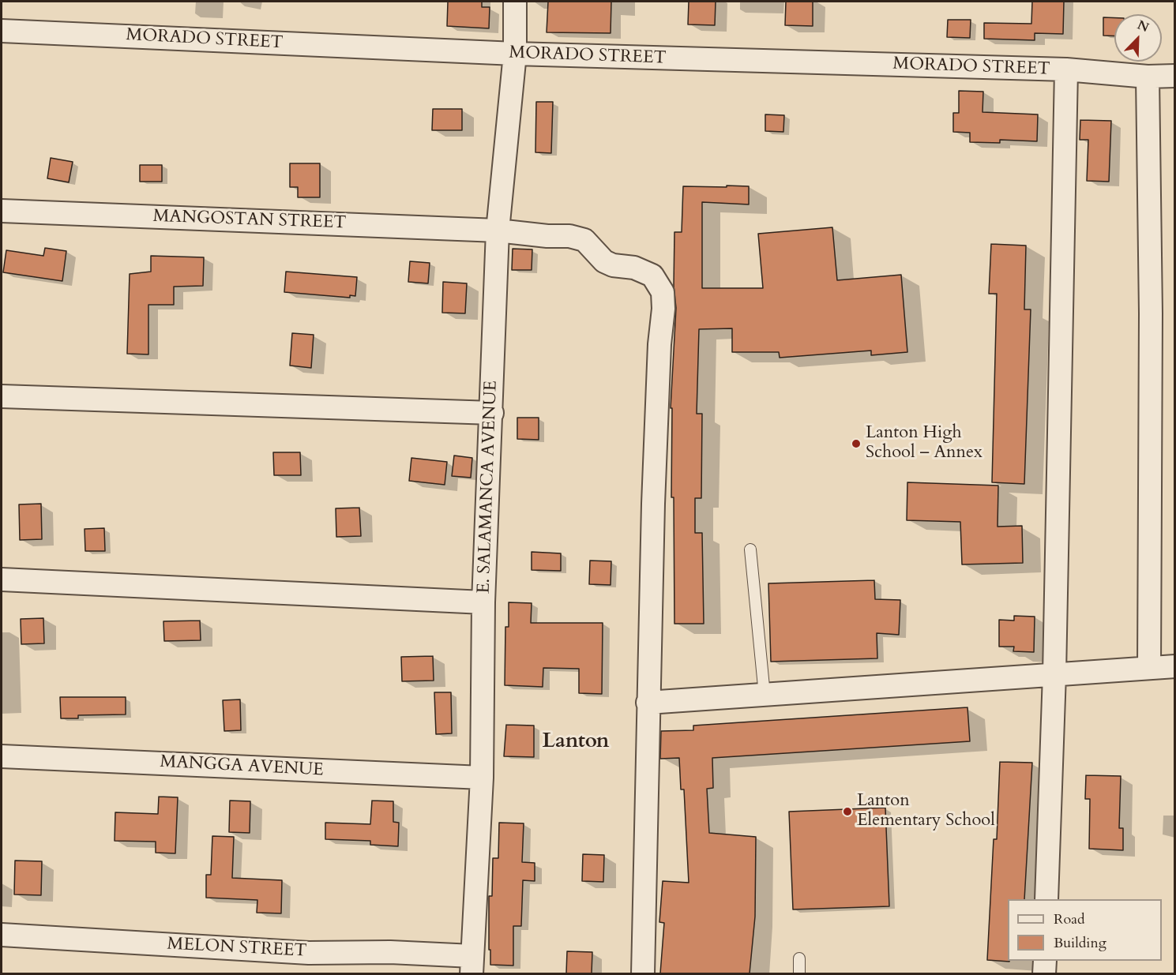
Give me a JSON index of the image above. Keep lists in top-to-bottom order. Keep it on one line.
{"streets":{"street":["MORADO STREET","MANGOSTAN STREET","E. SALAMANCA AVENUE","MANGGA AVENUE","MELON STREET"]},"crossings":[["MORADO STREET","E. SALAMANCA AVENUE"],["MANGOSTAN STREET","E. SALAMANCA AVENUE"],["E. SALAMANCA AVENUE","MANGGA AVENUE"],["E. SALAMANCA AVENUE","MELON STREET"]],"districts":["Lanton"],"places":["Lanton High School – Annex","Lanton Elementary School"],"legend":["Road","Building"],"north":"top right"}
